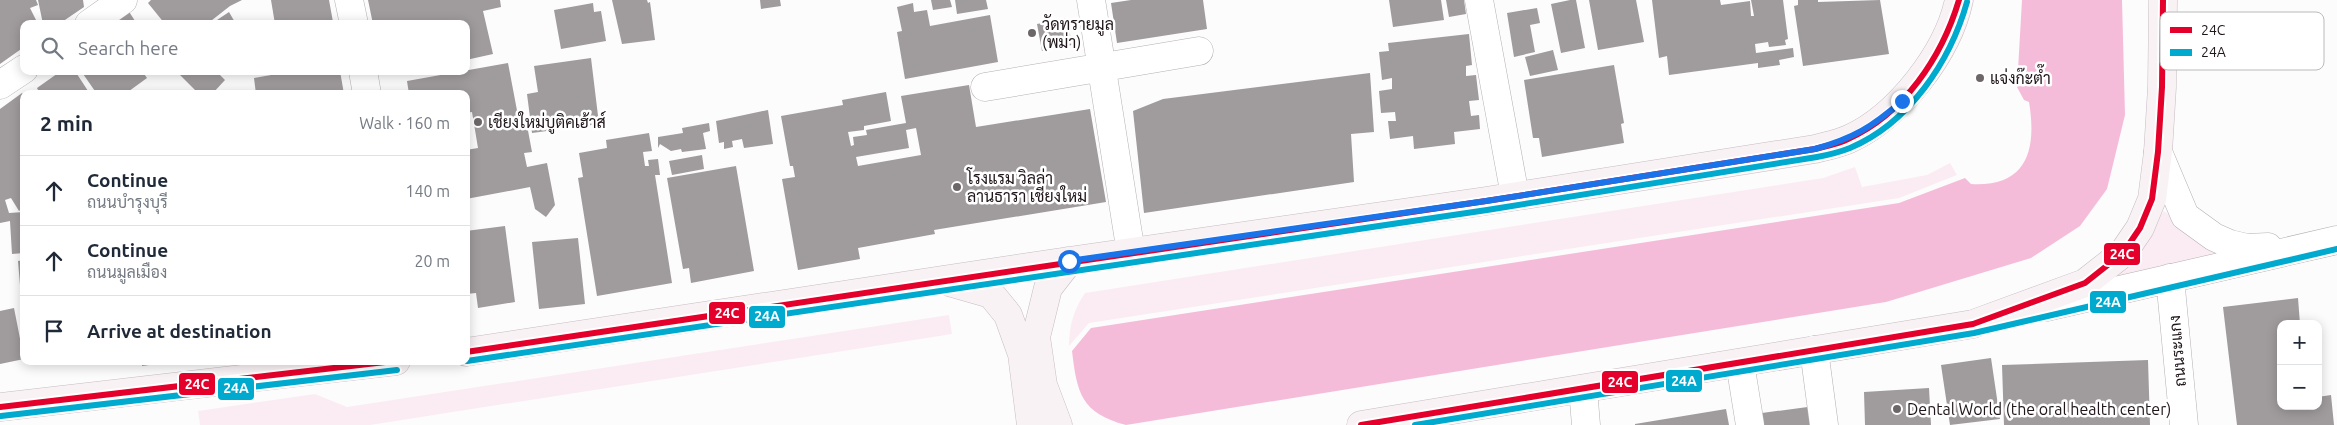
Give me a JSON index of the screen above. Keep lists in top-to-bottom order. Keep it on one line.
{"streets":{"street":["ถนนระแกง"]},"places":["วัดทรายมูล (พม่า)","แจ่งก๊ะต๊ำ","เชียงใหม่บูติคเฮ้าส์","โรงแรม วิลล่า ลานธารา เชียงใหม่","Dental World (the oral health center)"],"lines":["transit line 24C","transit line 24A"],"legend":["24C","24A"],"page":{"search":"Search here","heading":["2 min","Walk · 160 m"],"list":[["Continue","ถนนบำรุงบุรี","140 m"],["Continue","ถนนมูลเมือง","20 m"],"Arrive at destination"],"map_buttons":["+","−"]}}
